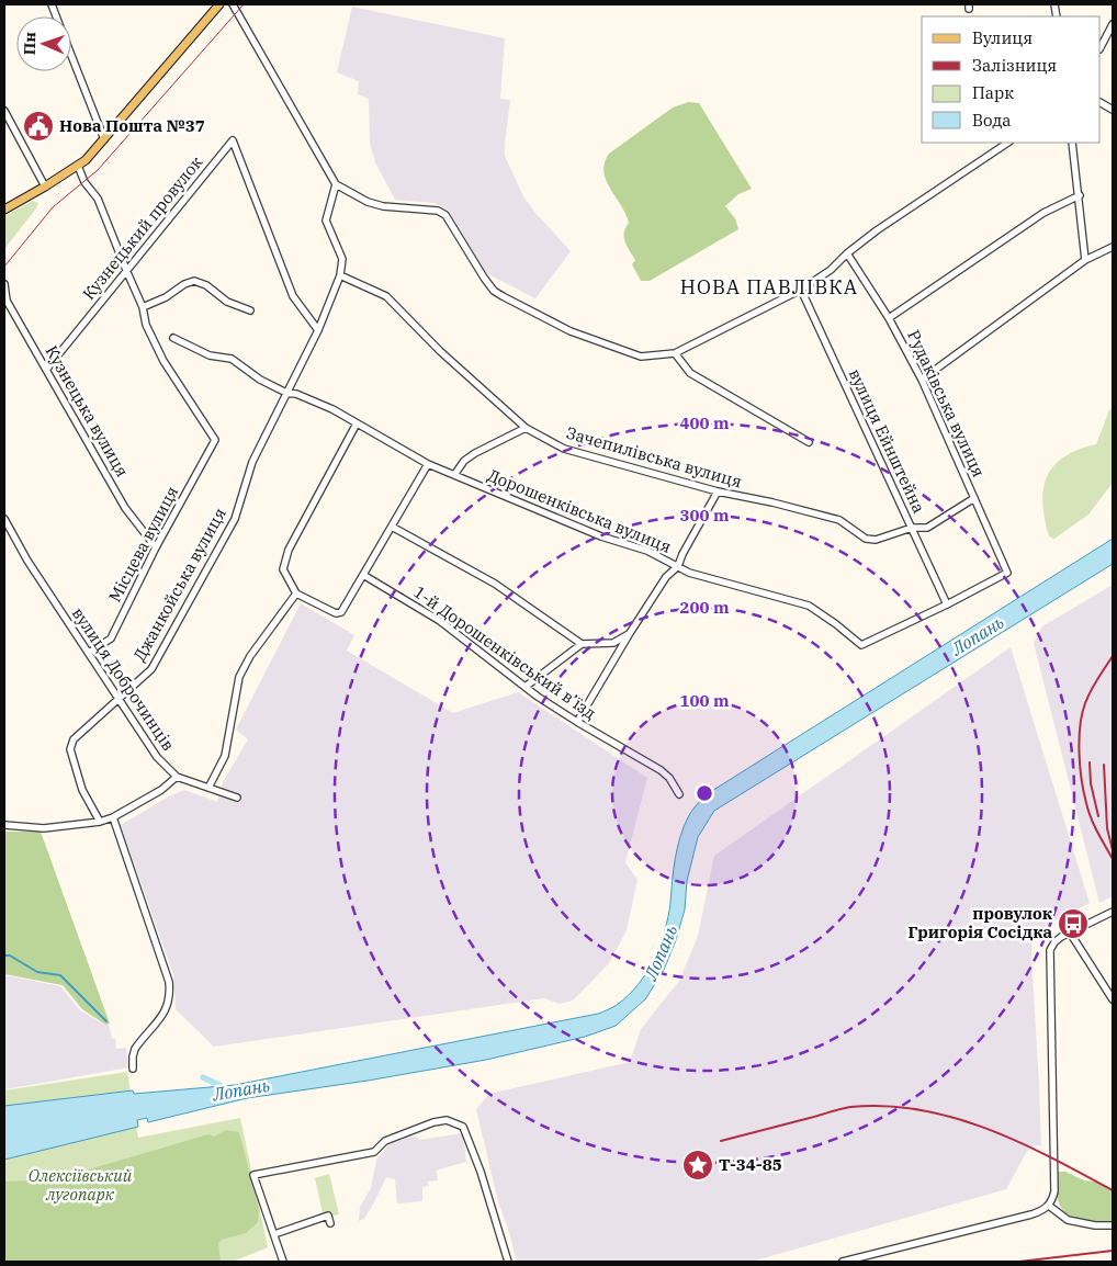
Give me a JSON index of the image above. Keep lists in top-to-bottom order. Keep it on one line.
{"streets":{"street":["Кузнецький провулок","Рудаківська вулиця","Кузнецька вулиця","вулиця Ейнштейна","Зачепилівська вулиця","Дорошенківська вулиця","Місцева вулиця","Джанкойська вулиця","1-й Дорошенківський в’їзд","вулиця Доброчинців"]},"crossings":[["Кузнецький провулок","Кузнецька вулиця"],["Кузнецький провулок","Джанкойська вулиця"],["Рудаківська вулиця","Зачепилівська вулиця"],["Рудаківська вулиця","Дорошенківська вулиця"],["Кузнецька вулиця","Місцева вулиця"],["вулиця Ейнштейна","Зачепилівська вулиця"],["вулиця Ейнштейна","Дорошенківська вулиця"],["Зачепилівська вулиця","Джанкойська вулиця"],["Дорошенківська вулиця","Джанкойська вулиця"],["Місцева вулиця","вулиця Доброчинців"],["Джанкойська вулиця","вулиця Доброчинців"]],"districts":["НОВА ПАВЛІВКА"],"water":["Лопань"],"parks":["Олексіївський лугопарк"],"places":{"public building":["Нова Пошта №37"],"bus stop":["провулок Григорія Сосідка"],"place":["Т-34-85"]},"legend":["Вулиця","Залізниця","Парк","Вода"],"north":"left","rings":["400 m","300 m","200 m","100 m"]}
